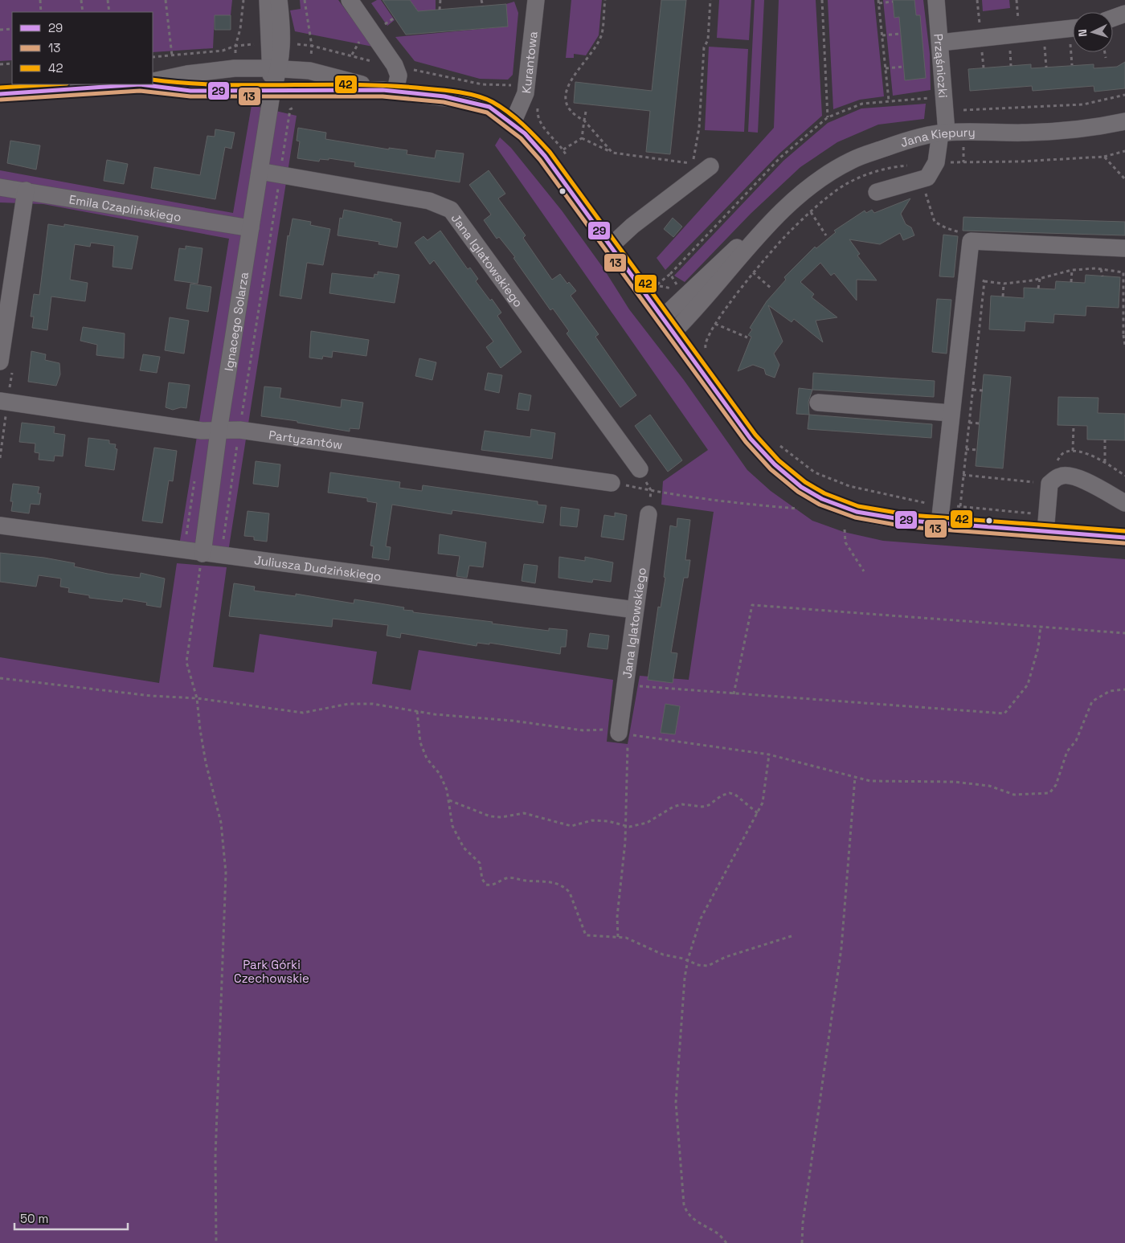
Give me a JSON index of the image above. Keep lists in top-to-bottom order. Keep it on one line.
{"streets":{"street":["Kurantowa","Prząśniczki","Jana Kiepury","Emila Czaplińskiego","Jana Iglatowskiego","Ignacego Solarza","Partyzantów","Juliusza Dudzińskiego"]},"crossings":[["Prząśniczki","Jana Kiepury"],["Emila Czaplińskiego","Ignacego Solarza"],["Jana Iglatowskiego","Ignacego Solarza"],["Jana Iglatowskiego","Juliusza Dudzińskiego"],["Ignacego Solarza","Partyzantów"],["Ignacego Solarza","Juliusza Dudzińskiego"]],"parks":["Park Górki Czechowskie"],"lines":["transit line 42","transit line 29","transit line 13"],"legend":["29","13","42"],"scale_bar":"50 m","north":"left"}
